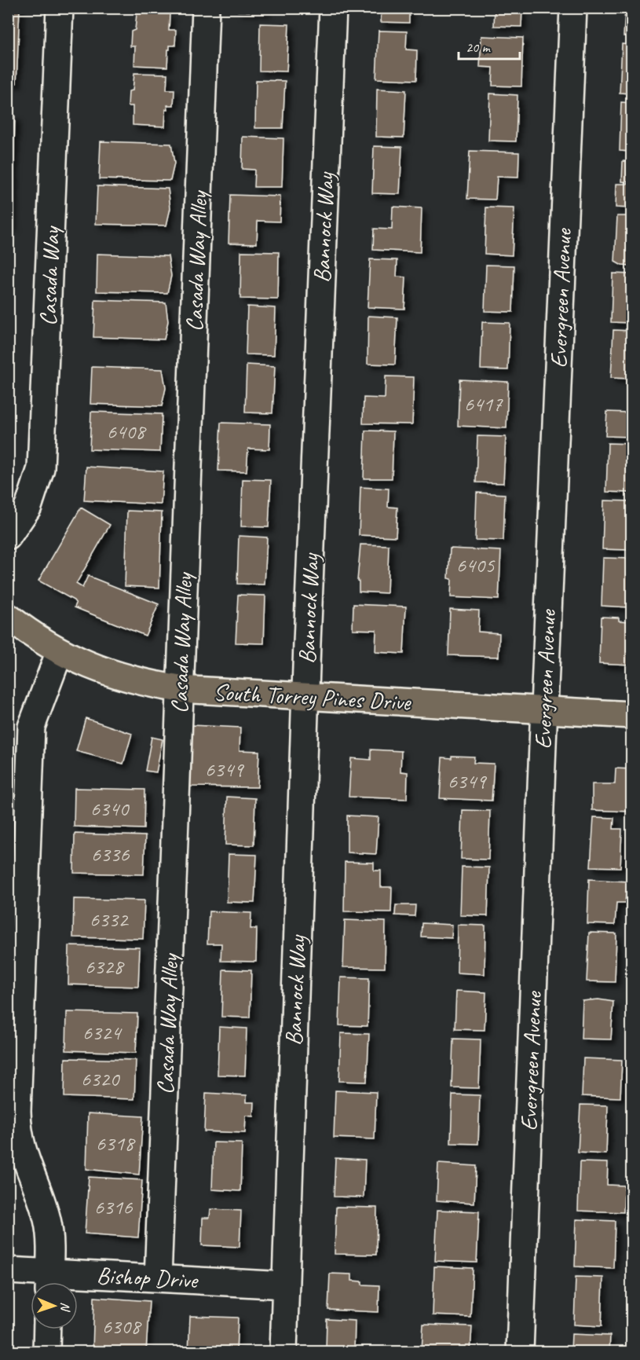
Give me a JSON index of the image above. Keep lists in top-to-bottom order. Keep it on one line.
{"streets":{"main road":["South Torrey Pines Drive"],"street":["Bannock Way","Casada Way Alley","Casada Way","Evergreen Avenue","Bishop Drive"]},"crossings":[["Bannock Way","South Torrey Pines Drive"],["Bannock Way","Bishop Drive"],["Casada Way Alley","South Torrey Pines Drive"],["Casada Way Alley","Bishop Drive"],["Evergreen Avenue","South Torrey Pines Drive"]],"house_numbers":["6417","6408","6405","6349","6349","6340","6336","6332","6328","6324","6320","6318","6316","6308"],"scale_bar":"20 m","north":"right"}
